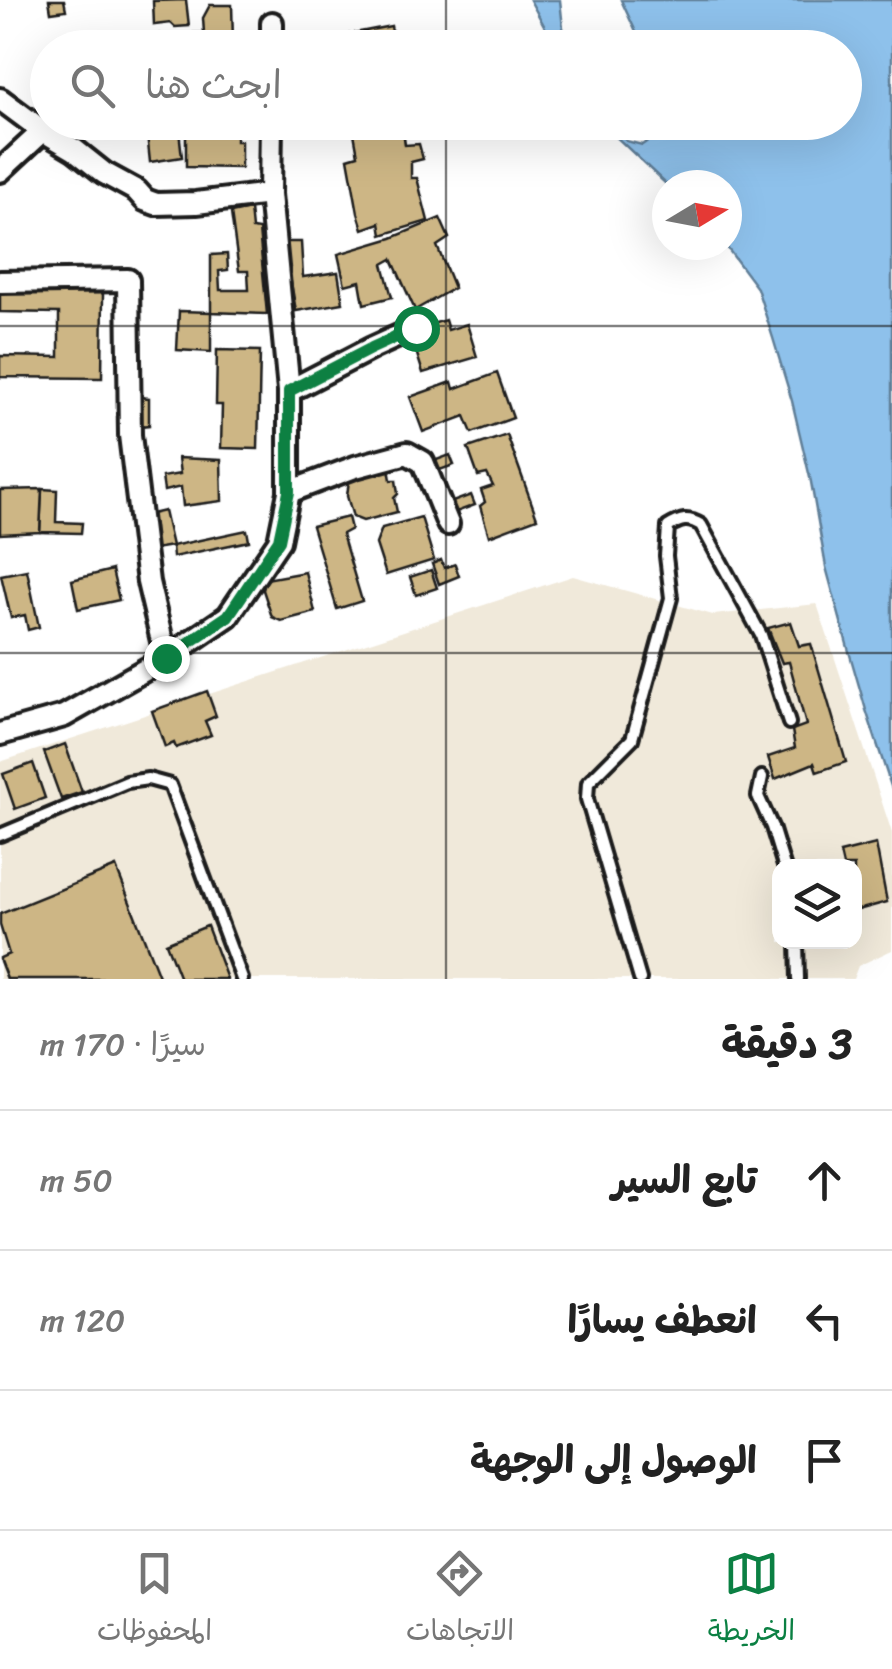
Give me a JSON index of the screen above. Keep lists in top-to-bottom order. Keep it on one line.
{"north":"right","page":{"search":"ابحث هنا","heading":["3 دقيقة","سيرًا · 170 m"],"list":[["تابع السير","50 m"],["انعطف يسارًا","120 m"],"الوصول إلى الوجهة"],"nav":["الخريطة","الاتجاهات","المحفوظات"]}}
